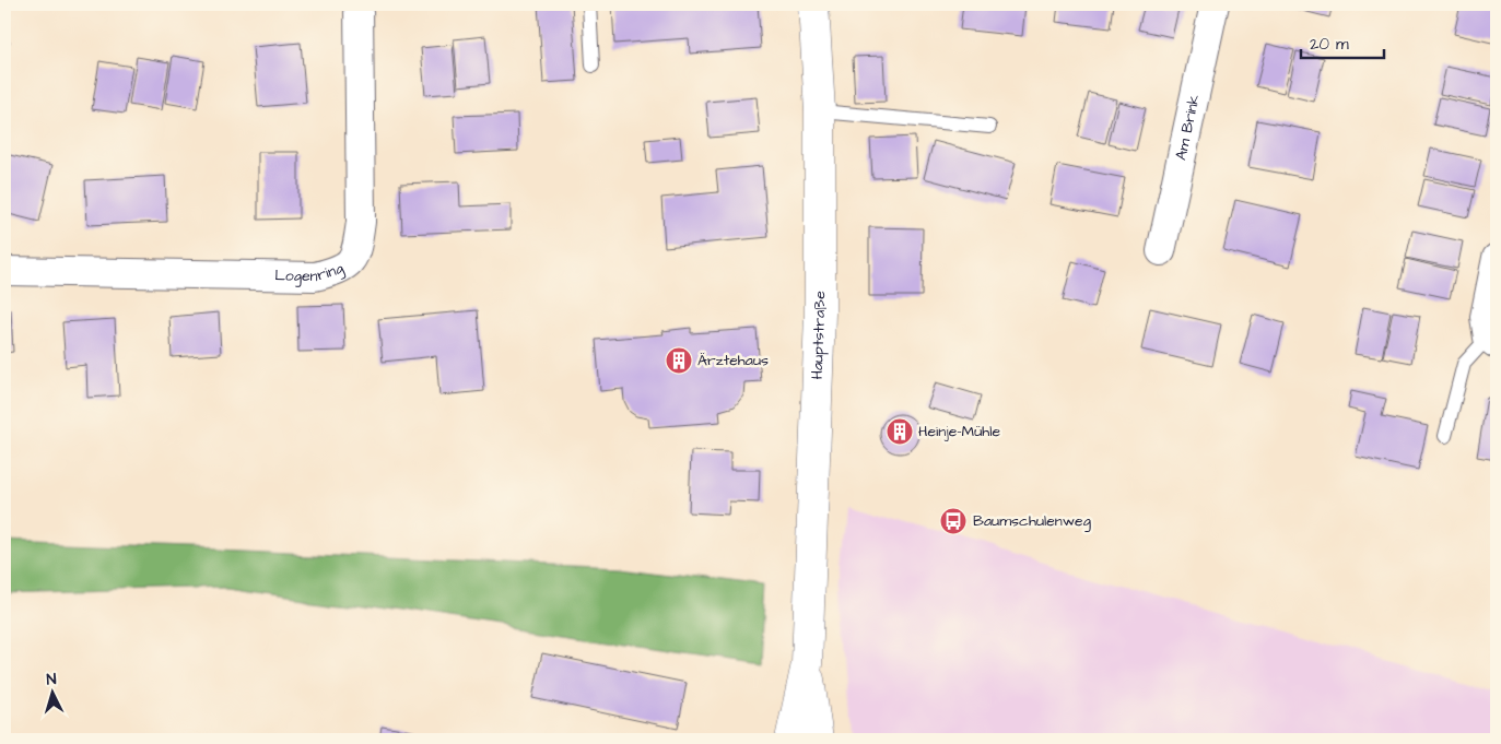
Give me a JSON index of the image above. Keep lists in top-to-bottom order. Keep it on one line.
{"streets":{"main road":["Hauptstraße"],"street":["Am Brink","Logenring"]},"places":{"building":["Ärztehaus","Heinje-Mühle"],"bus stop":["Baumschulenweg"]},"scale_bar":"20 m","north":"top"}
